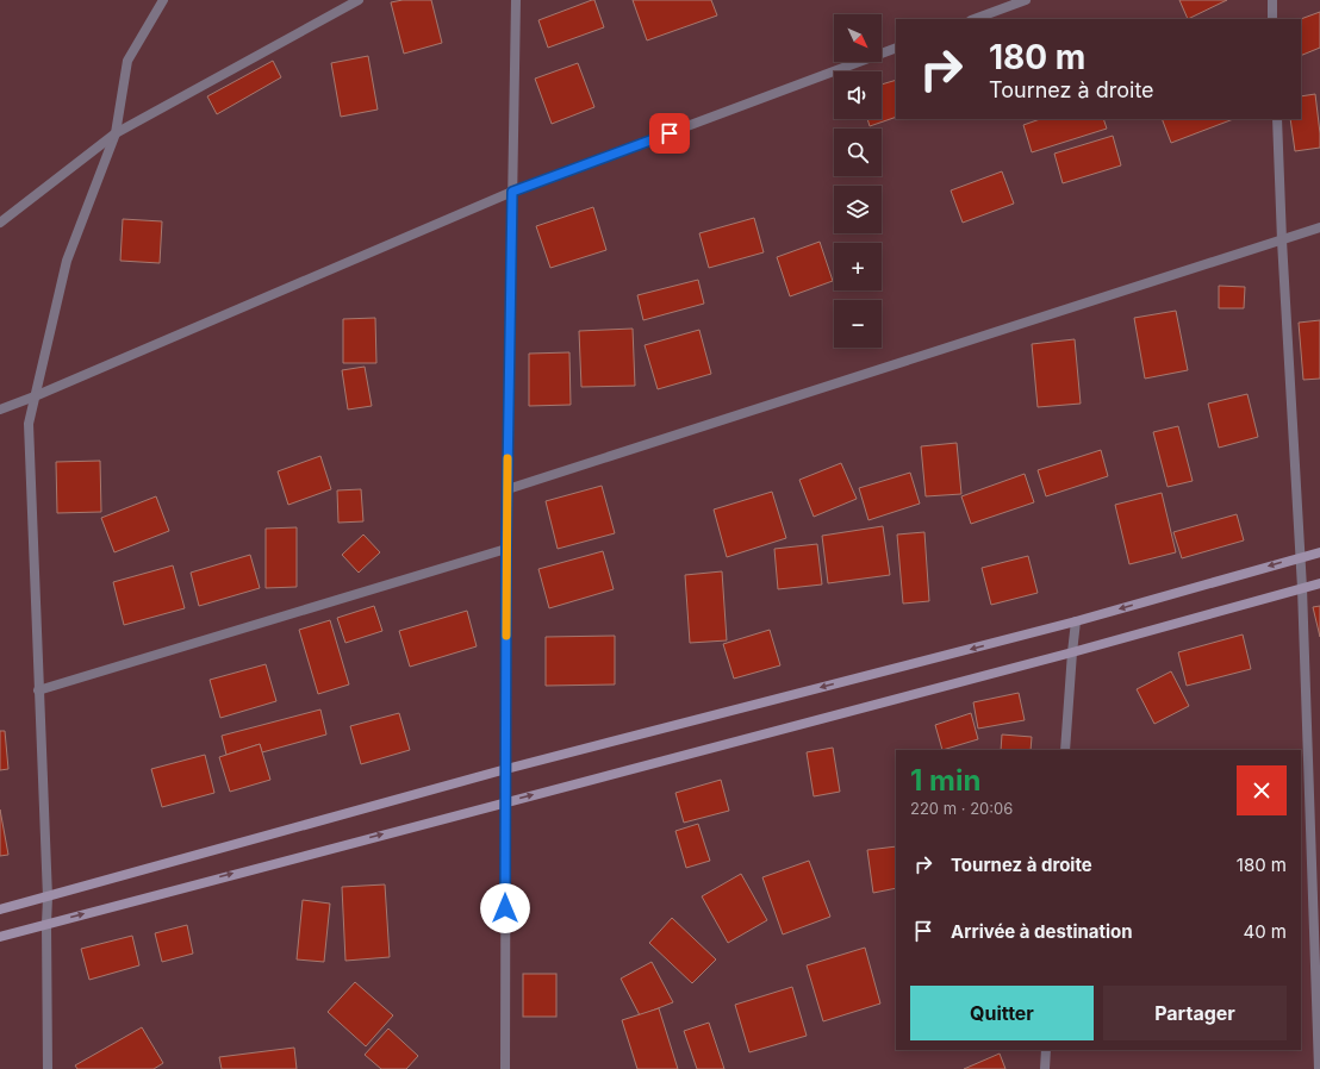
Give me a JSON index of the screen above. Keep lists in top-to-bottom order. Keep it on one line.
{"north":"bottom right","page":{"map_buttons":["+","−"],"turn":["180 m","Tournez à droite"],"heading":["1 min","220 m · 20:06"],"list":[{"name":"Tournez à droite","value":"180 m"},{"name":"Arrivée à destination","value":"40 m"}],"buttons":["Quitter","Partager"]}}
